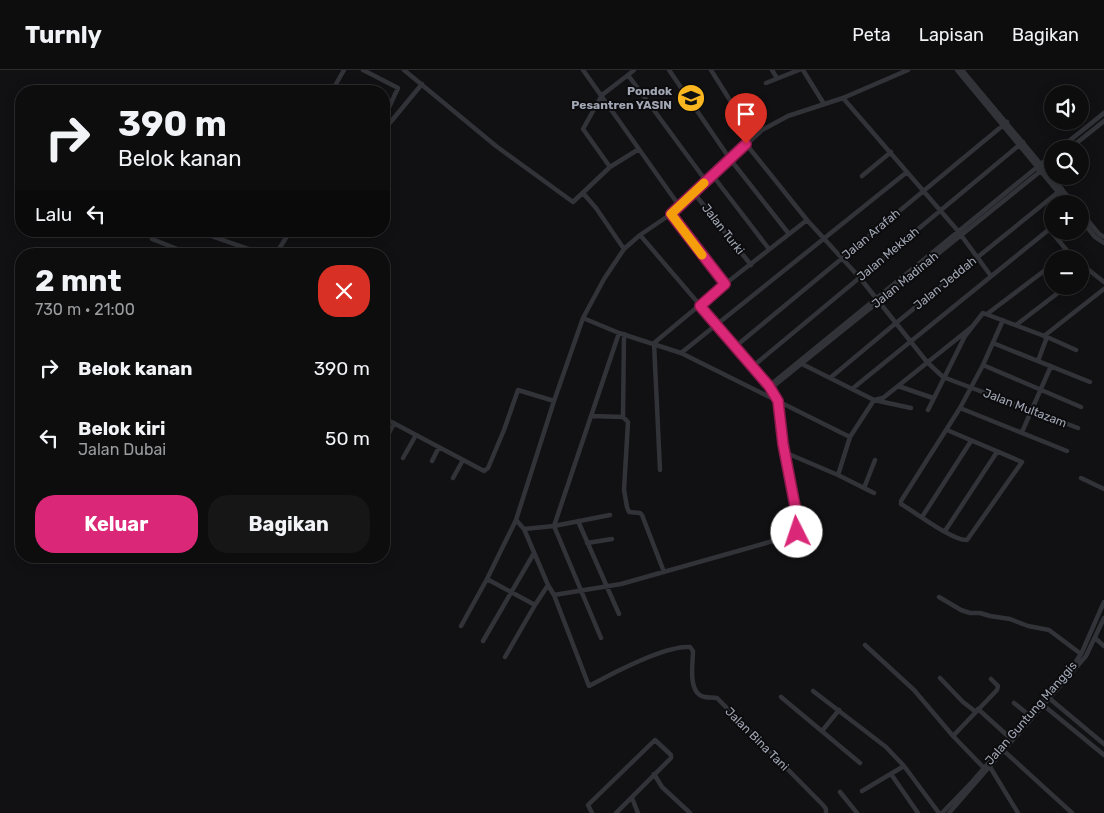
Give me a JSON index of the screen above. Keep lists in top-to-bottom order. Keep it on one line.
{"streets":{"street":["Jalan Turki","Jalan Arafah","Jalan Mekkah","Jalan Madinah","Jalan Jeddah","Jalan Multazam","Jalan Guntung Manggis","Jalan Bina Tani"]},"places":{"school or university":["Pondok Pesantren YASIN"]},"page":{"header":"Turnly","nav":["Peta","Lapisan","Bagikan"],"map_buttons":["+","−"],"turn":["390 m","Belok kanan"],"then":"Lalu","heading":["2 mnt","730 m · 21:00"],"list":[{"name":"Belok kanan","value":"390 m"},{"name":"Belok kiri","note":"Jalan Dubai","value":"50 m"}],"buttons":["Keluar","Bagikan"]}}
